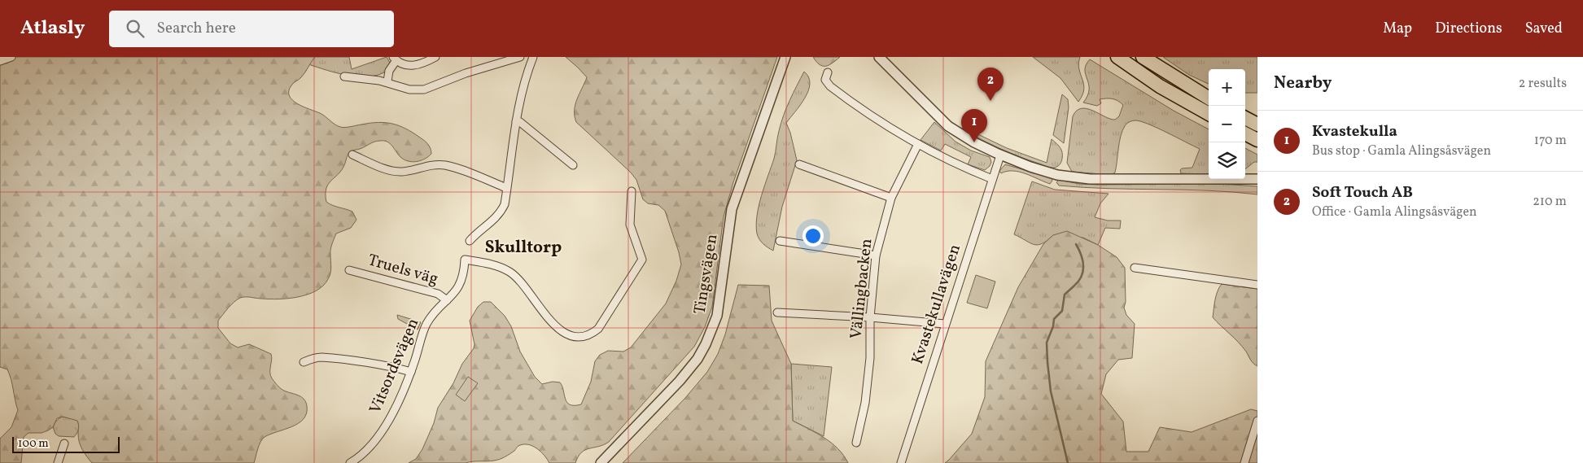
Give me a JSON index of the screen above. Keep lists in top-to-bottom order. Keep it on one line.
{"streets":{"street":["Truels väg","Tingsvägen","Vällingbacken","Kvastekullavägen","Vitsordsvägen"]},"crossings":[["Truels väg","Vitsordsvägen"]],"districts":["Skulltorp"],"scale_bar":"100 m","page":{"header":"Atlasly","search":"Search here","nav":["Map","Directions","Saved"],"heading":["Nearby","2 results"],"pins":["2","1"],"map_buttons":["+","−"],"list":[{"mark":"1","name":"Kvastekulla","note":"Bus stop · Gamla Alingsåsvägen","value":"170 m"},{"mark":"2","name":"Soft Touch AB","note":"Office · Gamla Alingsåsvägen","value":"210 m"}],"scale":"100 m"}}
